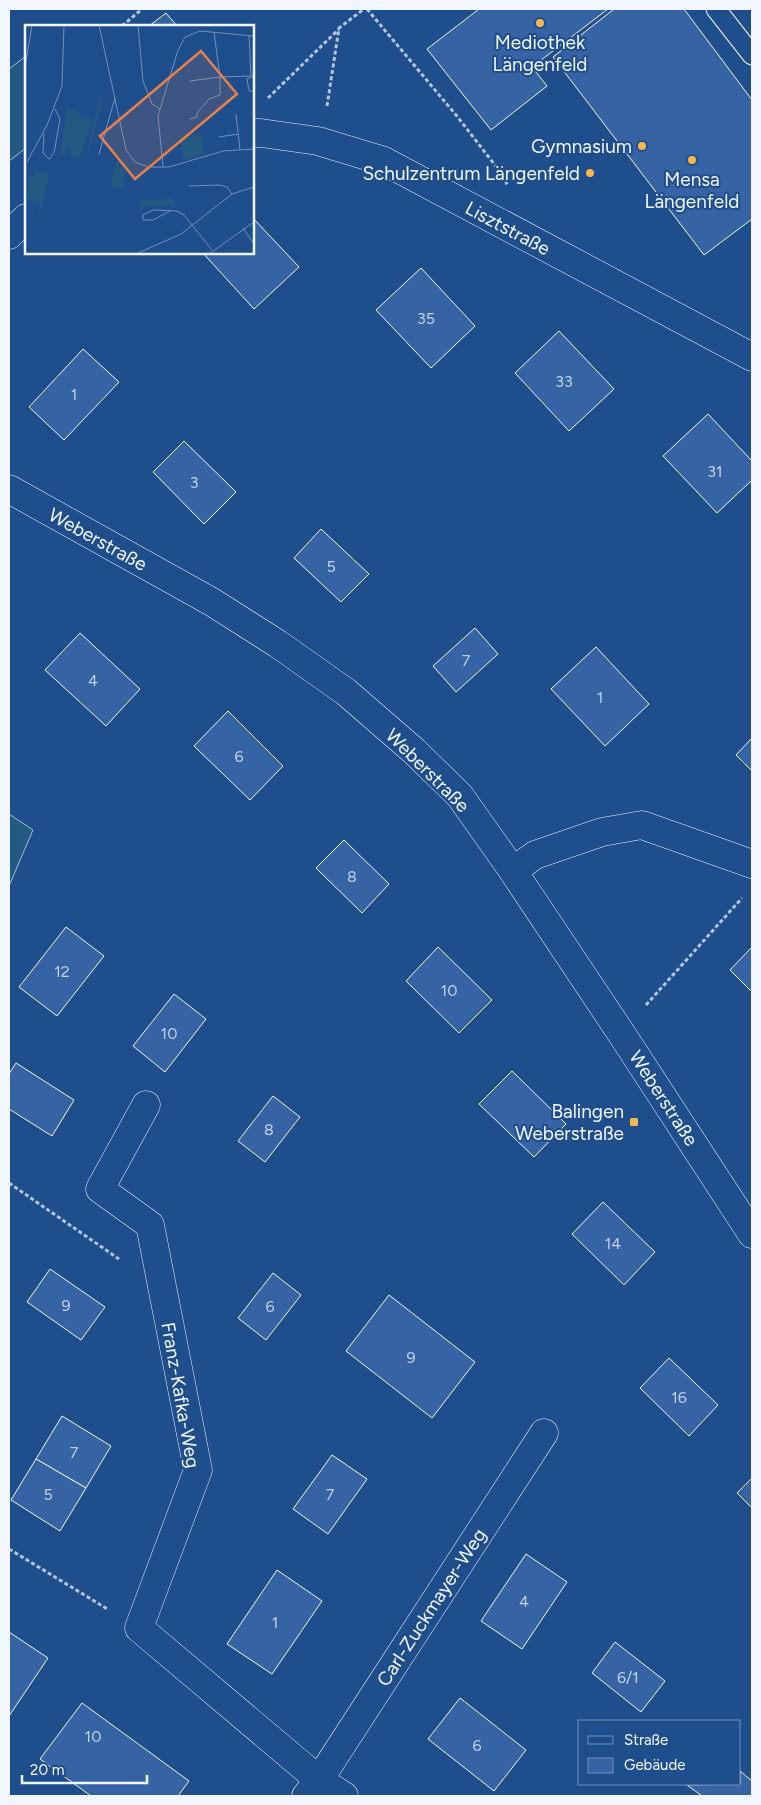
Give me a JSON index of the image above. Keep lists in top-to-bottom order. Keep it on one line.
{"streets":{"street":["Lisztstraße","Weberstraße","Franz-Kafka-Weg","Carl-Zuckmayer-Weg"]},"places":{"other":["Mediothek Längenfeld","Gymnasium","Mensa Längenfeld","Schulzentrum Längenfeld"],"transit":["Balingen Weberstraße"]},"house_numbers":["35","33","1","31","3","5","7","4","1","6","8","12","10","10","8","14","9","6","9","16","7","5","7","4","1","6/1","10","6"],"legend":["Straße","Gebäude"],"scale_bar":"20 m"}
